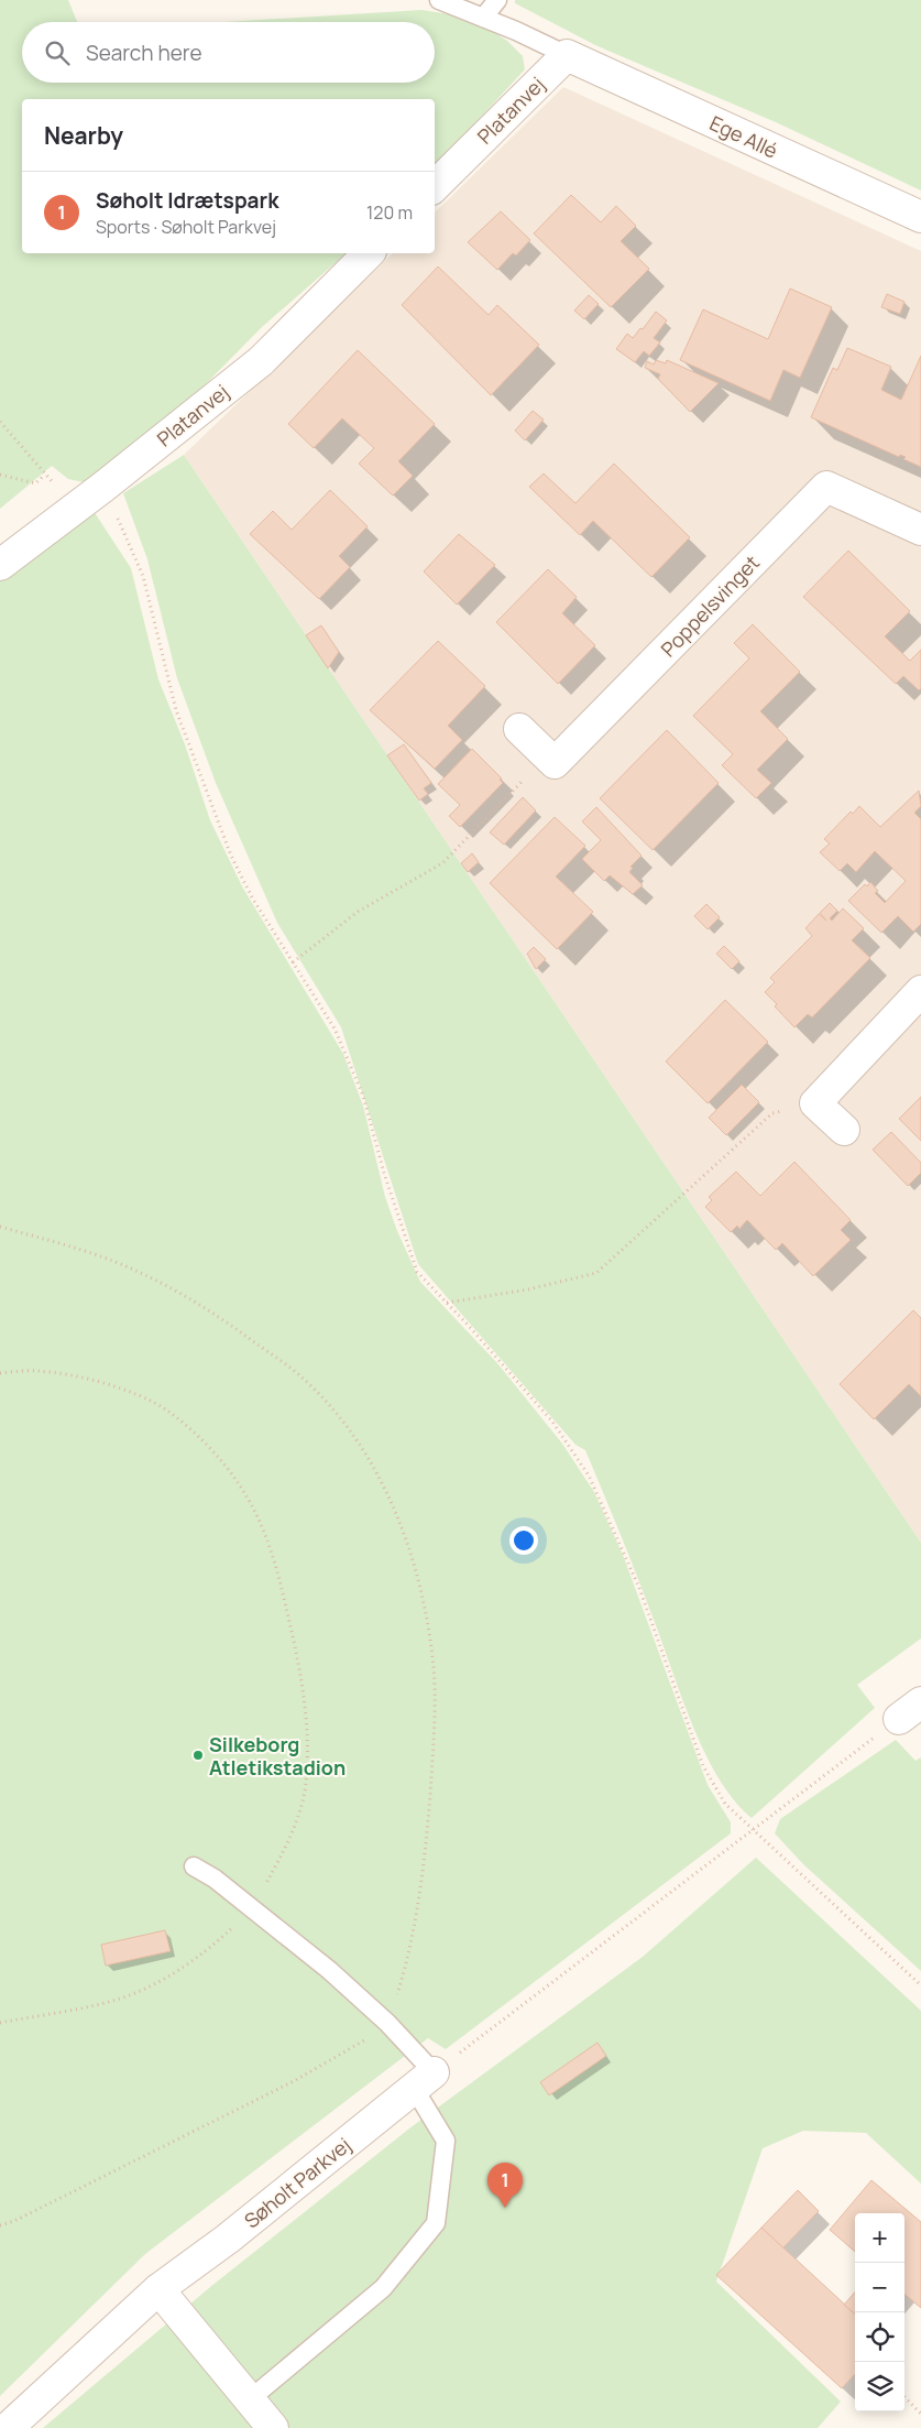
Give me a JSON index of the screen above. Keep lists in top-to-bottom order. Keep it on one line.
{"streets":{"street":["Platanvej","Ege Allé","Poppelsvinget","Søholt Parkvej"]},"crossings":[["Platanvej","Ege Allé"]],"places":["Silkeborg Atletikstadion"],"page":{"search":"Search here","heading":"Nearby","list":[{"mark":"1","name":"Søholt Idrætspark","note":"Sports · Søholt Parkvej","value":"120 m"}],"pins":"1","map_buttons":["+","−"]}}
